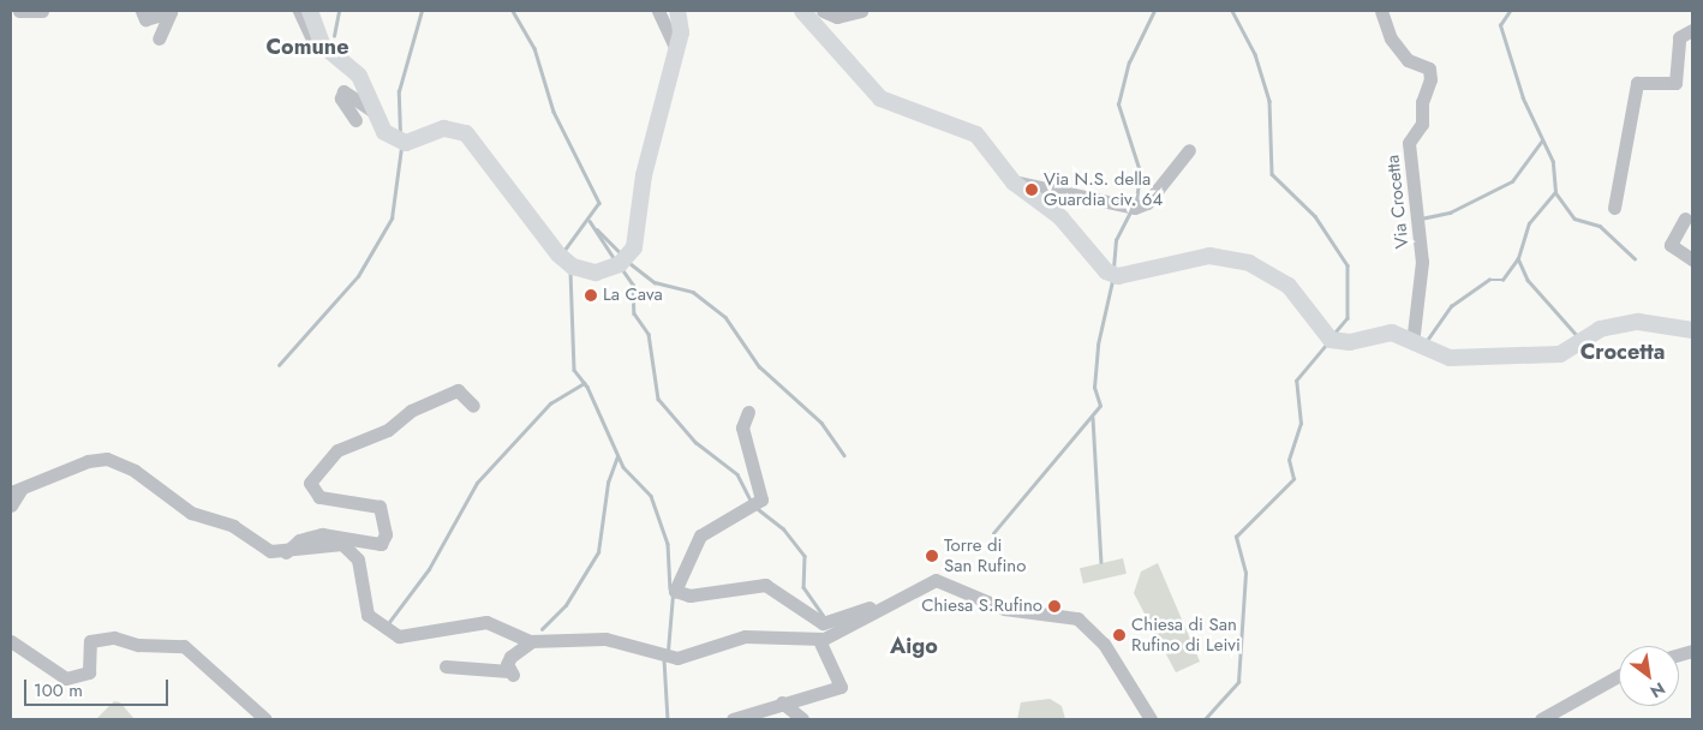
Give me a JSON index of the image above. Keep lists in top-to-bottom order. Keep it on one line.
{"streets":{"street":["Via Crocetta"]},"districts":["Comune","Crocetta","Aigo"],"places":["Via N.S. della Guardia civ. 64","La Cava","Torre di San Rufino","Chiesa S.Rufino","Chiesa di San Rufino di Leivi"],"scale_bar":"100 m","north":"bottom right"}
